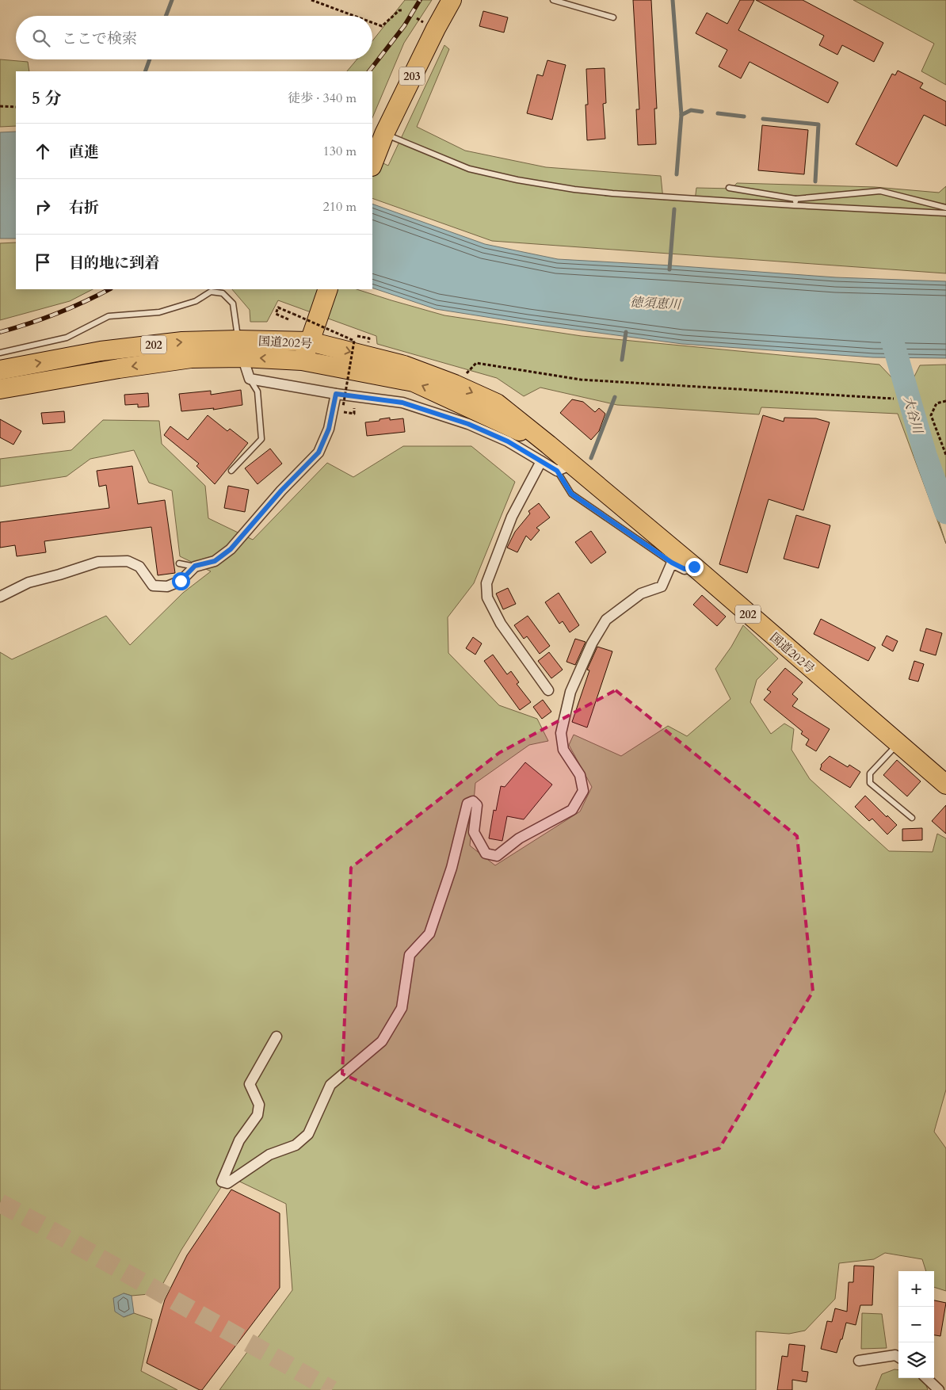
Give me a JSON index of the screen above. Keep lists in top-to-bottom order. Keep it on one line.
{"streets":{"highway":["203","国道202号","202"]},"water":["徳須恵川","大谷川"],"page":{"search":"ここで検索","heading":["5 分","徒歩 · 340 m"],"list":[["直進","130 m"],["右折","210 m"],"目的地に到着"],"map_buttons":["+","−"]}}
